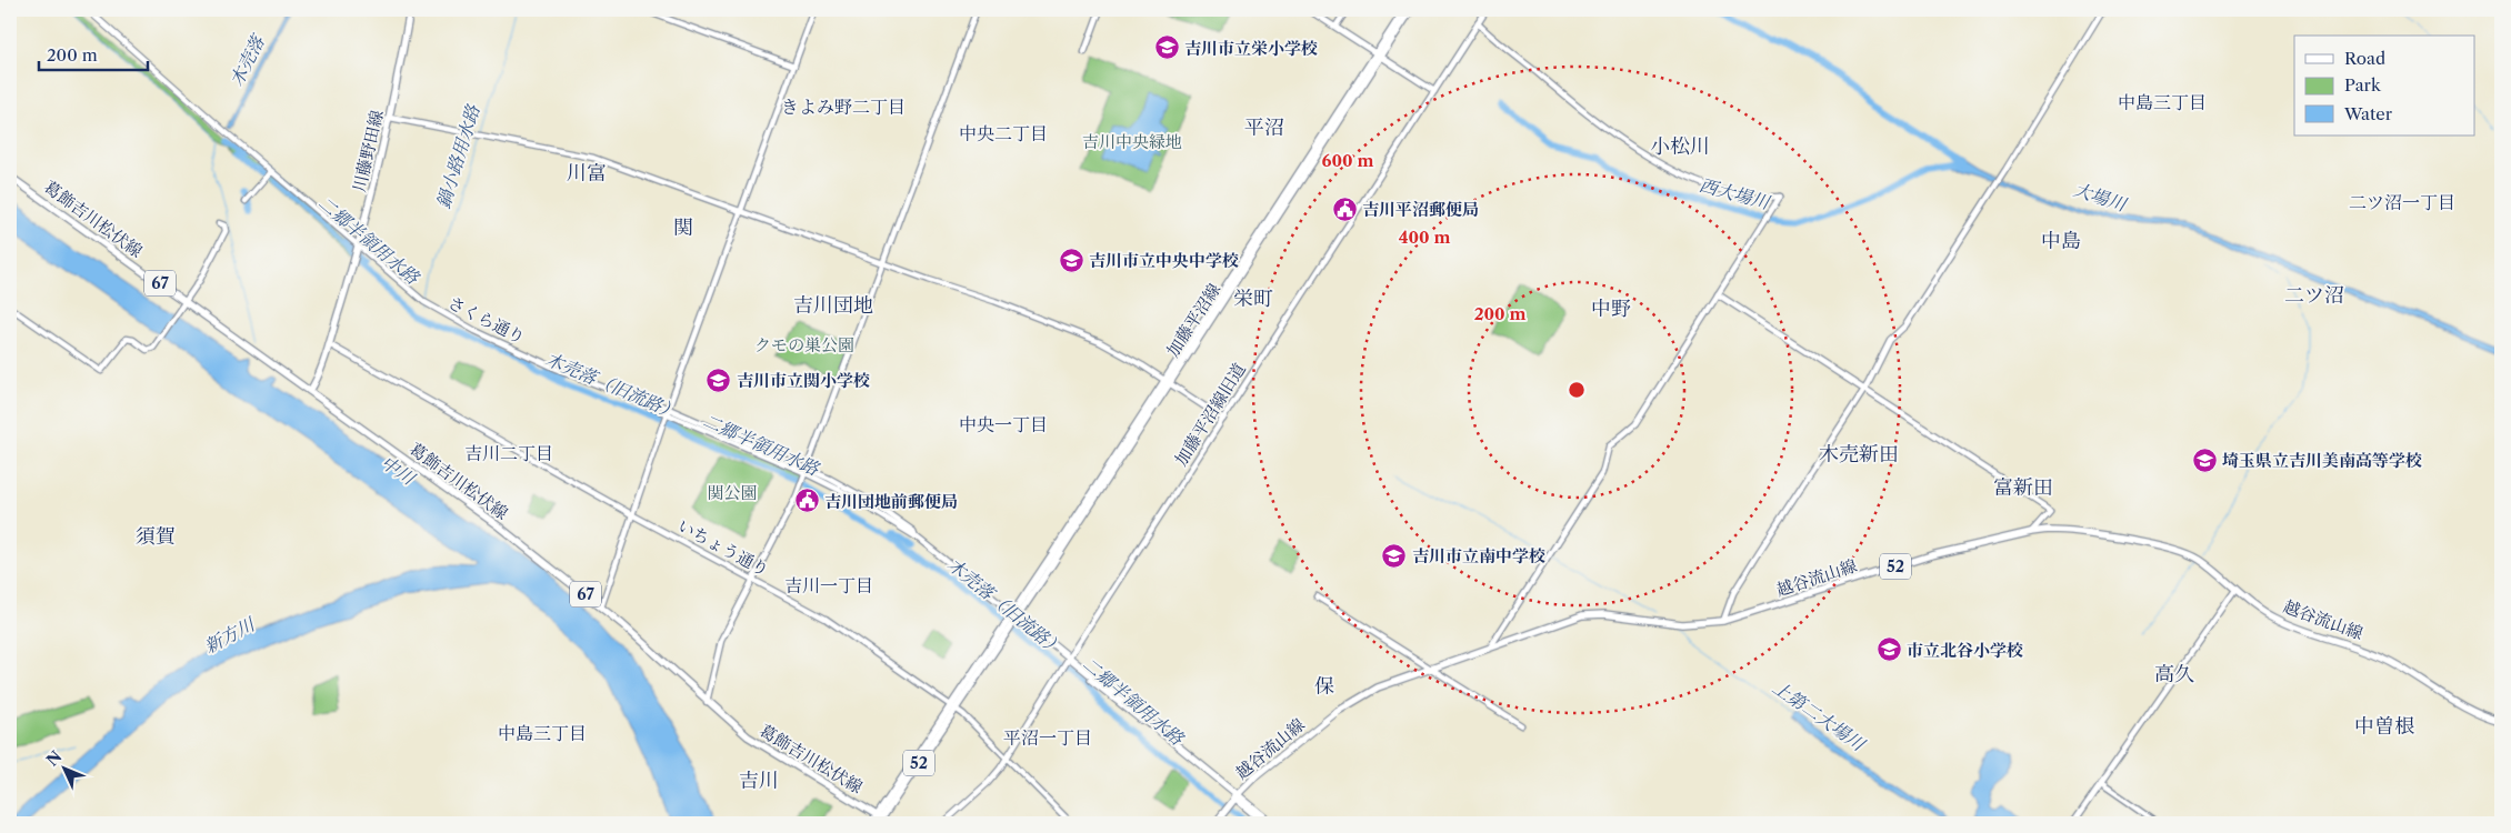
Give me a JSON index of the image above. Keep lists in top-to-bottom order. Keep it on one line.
{"streets":{"main road":["川藤野田線","葛飾吉川松伏線","67","加藤平沼線","52","越谷流山線"],"street":["さくら通り","加藤平沼線旧道","いちょう通り"]},"crossings":[["川藤野田線","葛飾吉川松伏線"],["川藤野田線","さくら通り"],["川藤野田線","いちょう通り"],["葛飾吉川松伏線","52"],["さくら通り","加藤平沼線"],["さくら通り","52"],["さくら通り","越谷流山線"],["加藤平沼線","52"],["加藤平沼線","越谷流山線"],["加藤平沼線旧道","いちょう通り"],["加藤平沼線旧道","越谷流山線"],["いちょう通り","52"],["52","越谷流山線"]],"districts":["中島三丁目","きよみ野二丁目","平沼","中央二丁目","小松川","川富","二ツ沼一丁目","関","中島","二ツ沼","栄町","吉川団地","中野","中央一丁目","吉川二丁目","木売新田","富新田","須賀","吉川一丁目","高久","保","中曽根","中島三丁目","平沼一丁目","吉川"],"water":["木売落","鍋小路用水路","西大場川","大場川","二郷半領用水路","木売落（旧流路）","中川","新方川","上第二大場川"],"parks":["吉川中央緑地","クモの巣公園","関公園"],"places":{"school or university":["吉川市立栄小学校","吉川市立中央中学校","吉川市立関小学校","埼玉県立吉川美南高等学校","吉川市立南中学校","市立北谷小学校"],"public building":["吉川平沼郵便局","吉川団地前郵便局"]},"legend":["Road","Park","Water"],"scale_bar":"200 m","north":"top left","rings":["600 m","400 m","200 m"]}
